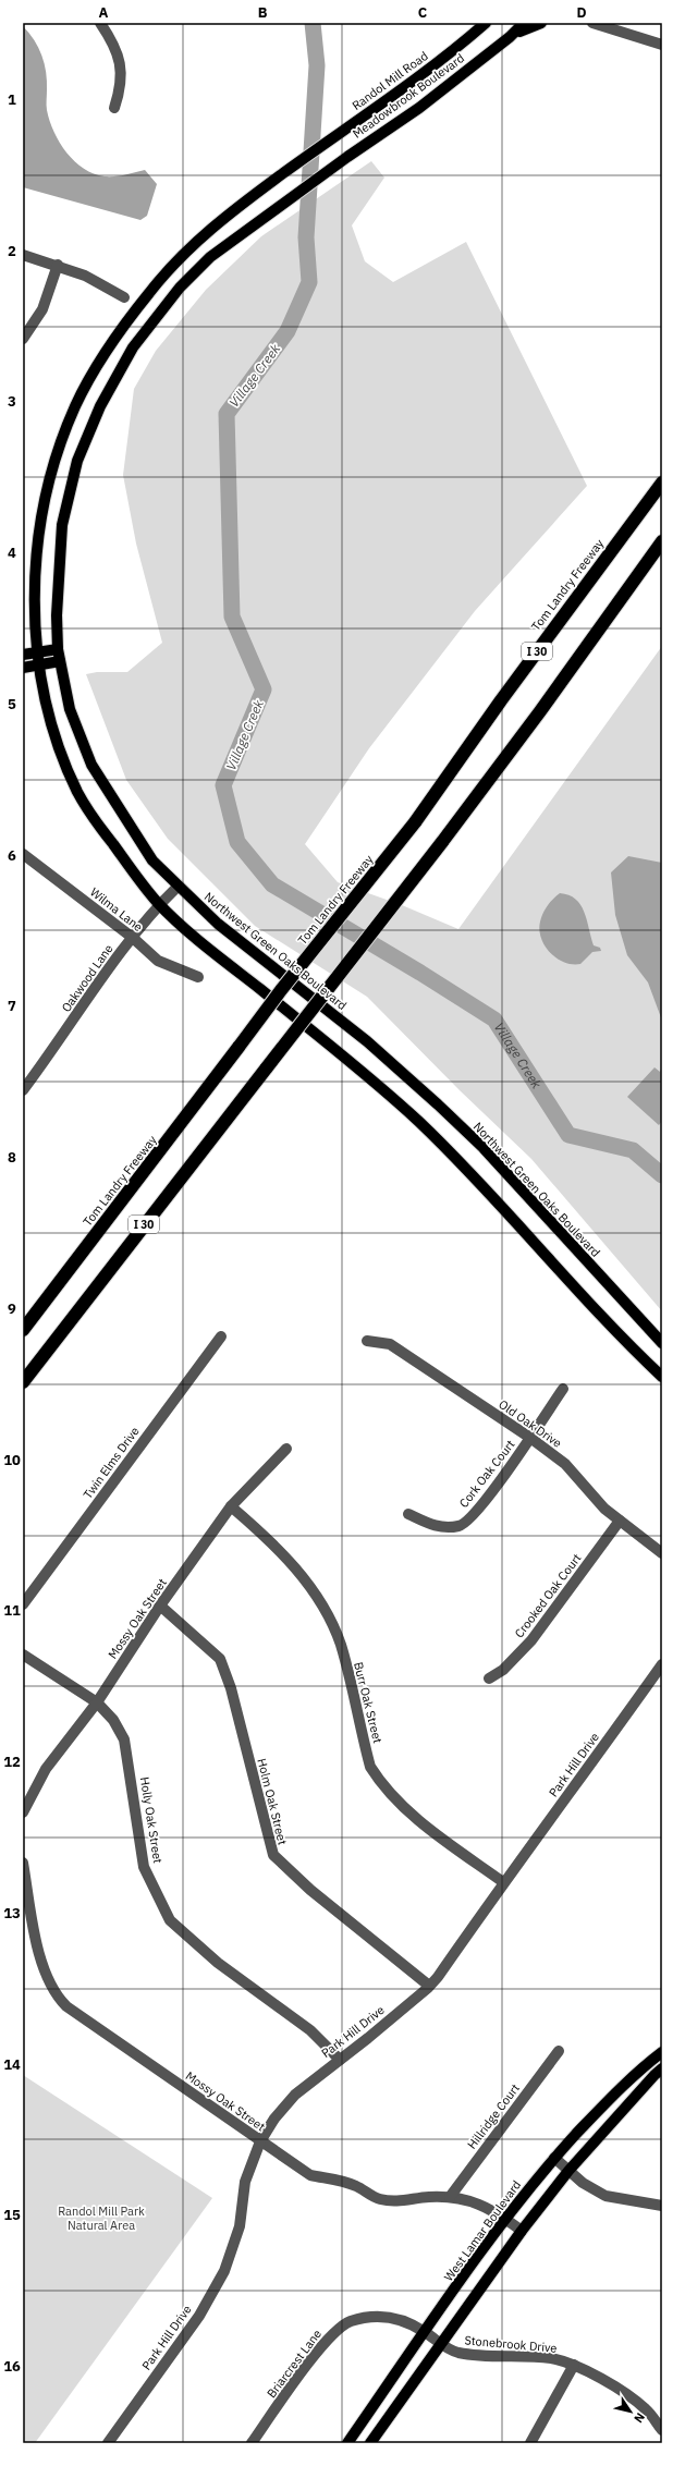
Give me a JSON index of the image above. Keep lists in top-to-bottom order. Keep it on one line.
{"streets":{"highway":["Tom Landry Freeway","I 30"],"main road":["Randol Mill Road","Meadowbrook Boulevard","Northwest Green Oaks Boulevard","West Lamar Boulevard"],"street":["Wilma Lane","Oakwood Lane","Old Oak Drive","Twin Elms Drive","Cork Oak Court","Crooked Oak Court","Mossy Oak Street","Burr Oak Street","Park Hill Drive","Holm Oak Street","Holly Oak Street","Hillridge Court","Stonebrook Drive","Briarcrest Lane"]},"crossings":[["Meadowbrook Boulevard","Northwest Green Oaks Boulevard"],["Wilma Lane","Oakwood Lane"],["Northwest Green Oaks Boulevard","Oakwood Lane"],["Old Oak Drive","Cork Oak Court"],["Old Oak Drive","Crooked Oak Court"],["Mossy Oak Street","Burr Oak Street"],["Mossy Oak Street","Park Hill Drive"],["Mossy Oak Street","Holm Oak Street"],["Mossy Oak Street","Holly Oak Street"],["Mossy Oak Street","Hillridge Court"],["Mossy Oak Street","West Lamar Boulevard"],["Burr Oak Street","Park Hill Drive"],["Park Hill Drive","Holm Oak Street"],["Park Hill Drive","Holly Oak Street"],["West Lamar Boulevard","Briarcrest Lane"],["Stonebrook Drive","Briarcrest Lane"]],"water":["Village Creek"],"parks":["Randol Mill Park Natural Area"],"north":"bottom right","grid":{"columns":["A","B","C","D"],"rows":["1","2","3","4","5","6","7","8","9","10","11","12","13","14","15","16"]}}
